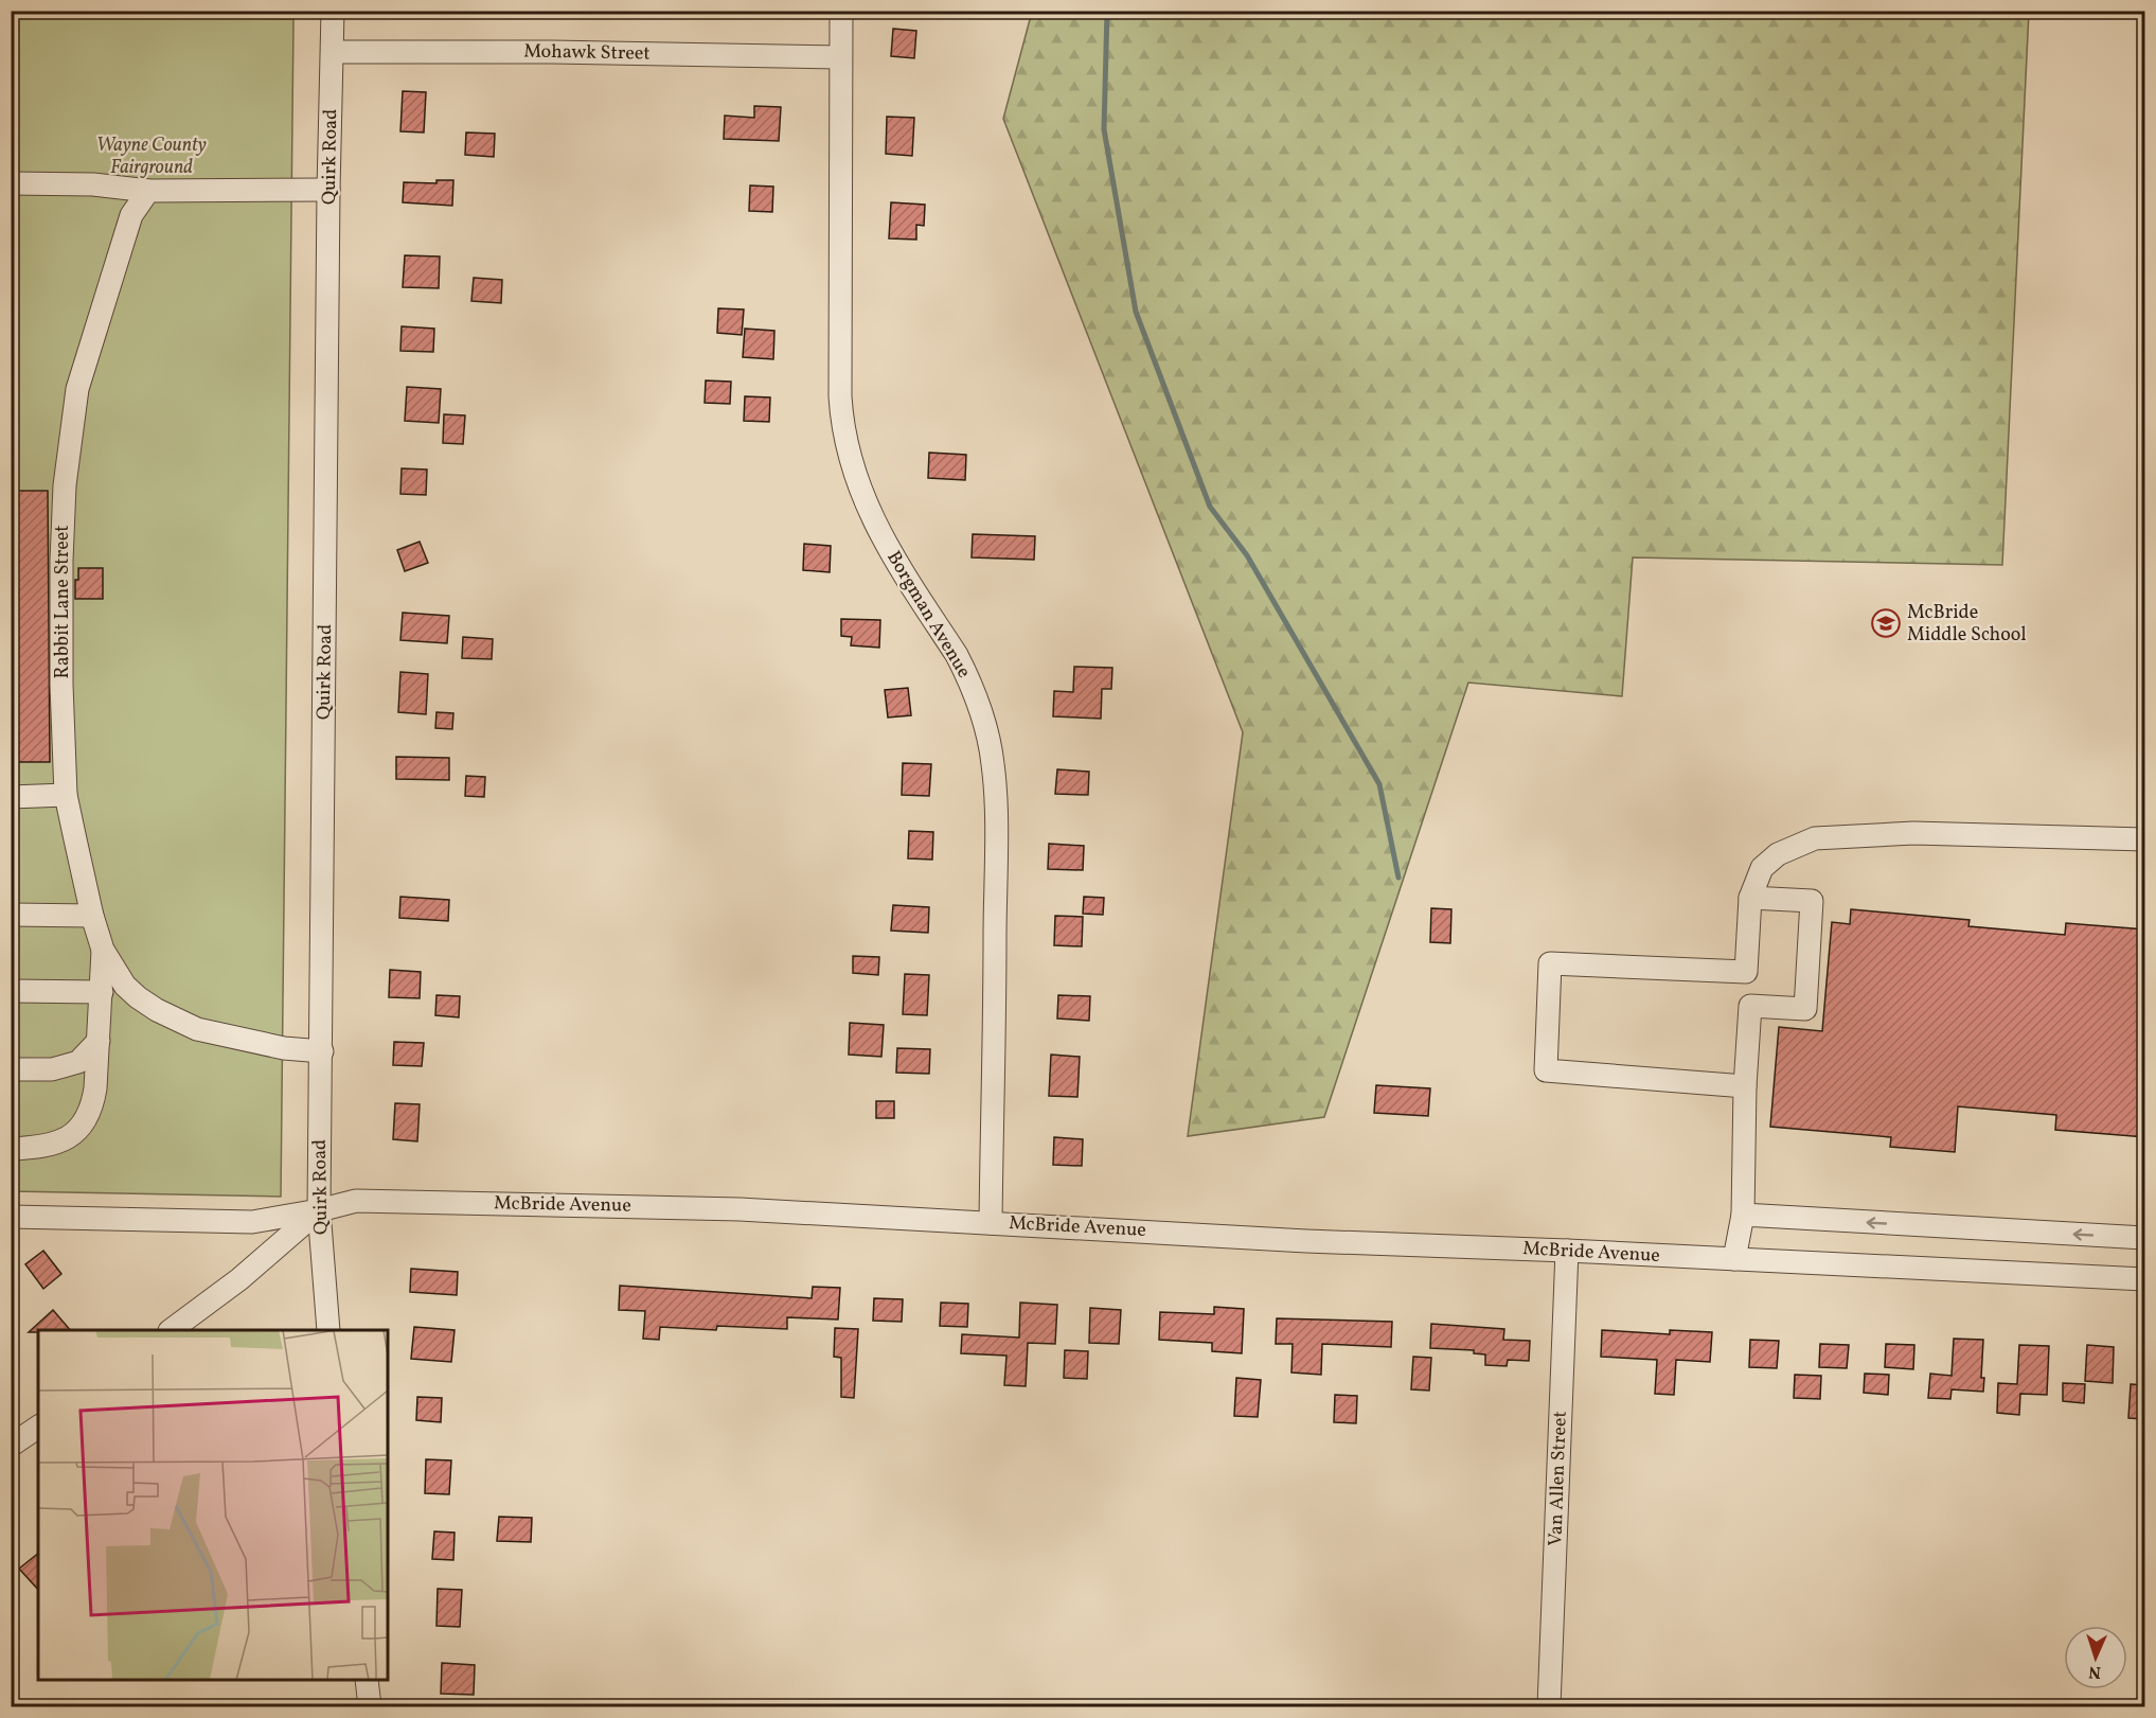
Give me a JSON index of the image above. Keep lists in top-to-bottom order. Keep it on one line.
{"streets":{"street":["Mohawk Street","Quirk Road","Rabbit Lane Street","Borgman Avenue","McBride Avenue","Van Allen Street"]},"crossings":[["Mohawk Street","Quirk Road"],["Mohawk Street","Borgman Avenue"],["Quirk Road","Rabbit Lane Street"],["Quirk Road","McBride Avenue"],["Borgman Avenue","McBride Avenue"],["McBride Avenue","Van Allen Street"]],"parks":["Wayne County Fairground"],"places":{"school or university":["McBride Middle School"]},"north":"bottom"}
